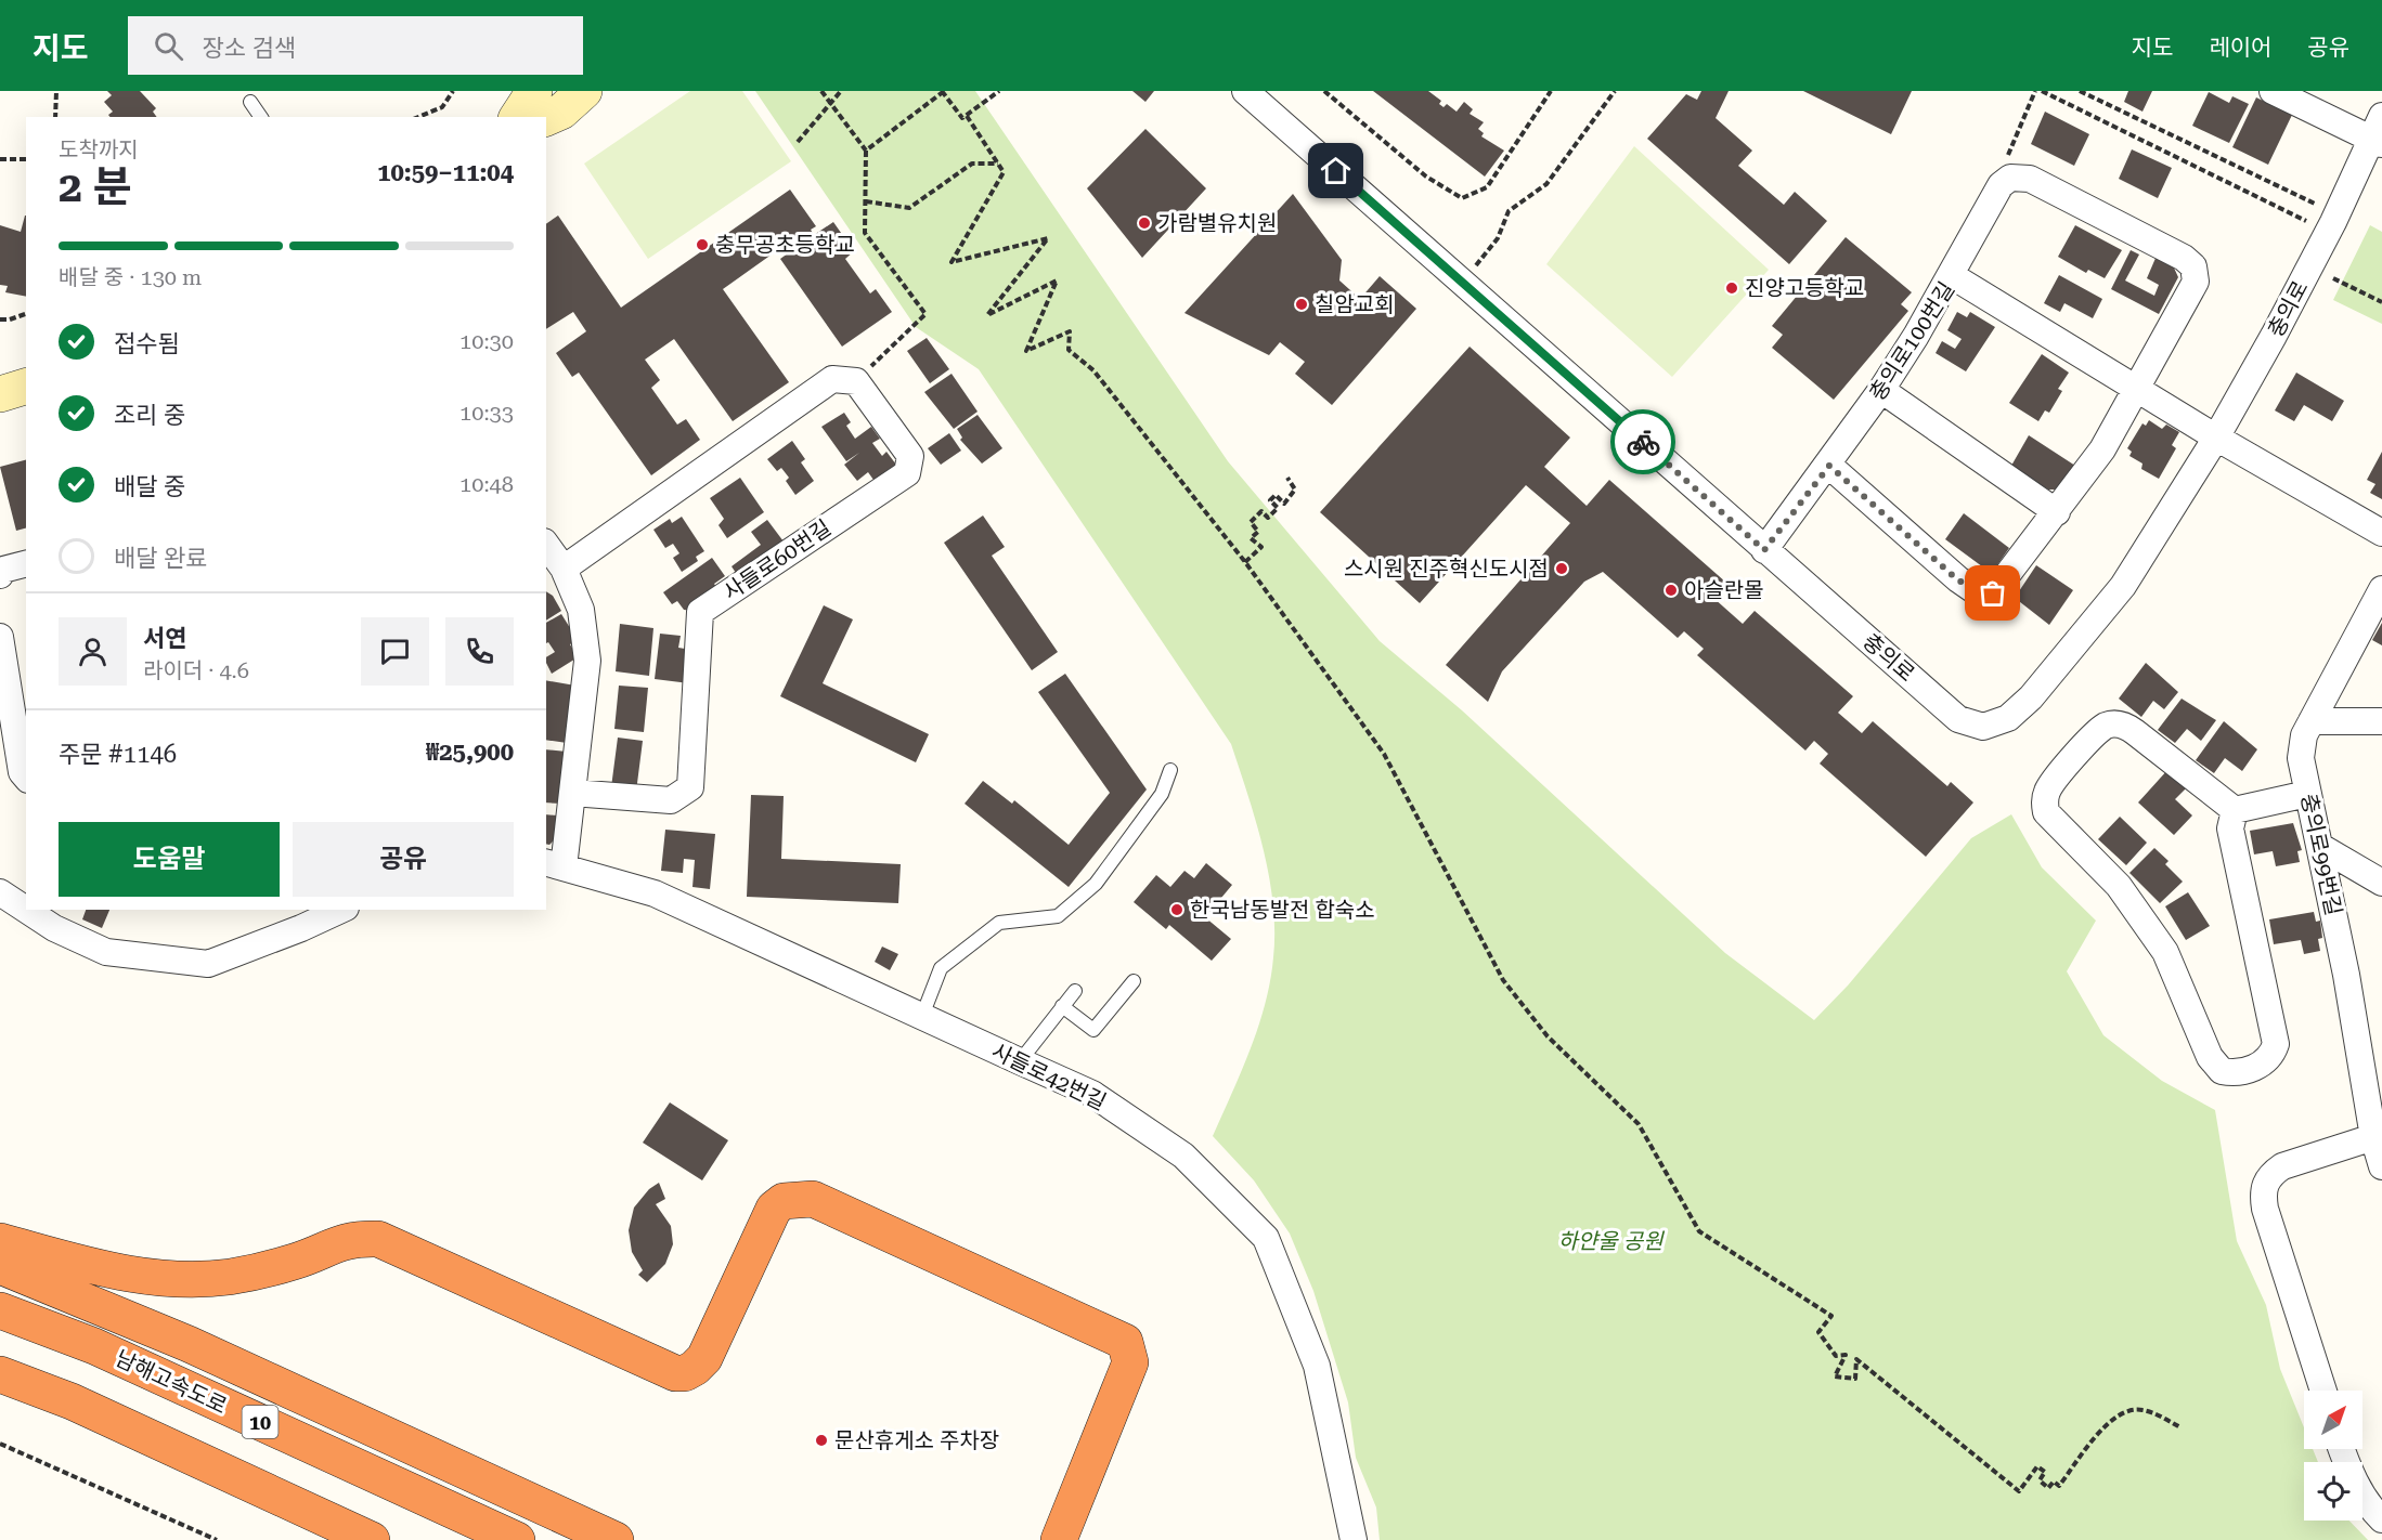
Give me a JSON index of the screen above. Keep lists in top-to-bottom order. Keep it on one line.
{"streets":{"highway":["남해고속도로","10"],"street":["충의로","충의로100번길","사들로60번길","충의로99번길","사들로42번길"]},"crossings":[["충의로","충의로100번길"]],"parks":["하얀울 공원"],"places":["가람별유치원","충무공초등학교","진양고등학교","칠암교회","스시원 진주혁신도시점","아슬란몰","한국남동발전 합숙소","문산휴게소 주차장"],"north":"top right","page":{"header":"지도","search":"장소 검색","nav":["지도","레이어","공유"],"heading":["2 분","도착까지","10:59–11:04"],"panel":["서연","라이더 · 4.6","주문 #1146","₩25,900"],"bar":"배달 중 · 130 m","list":[["접수됨","10:30"],["조리 중","10:33"],["배달 중","10:48"],"배달 완료"],"buttons":["도움말","공유"]}}
